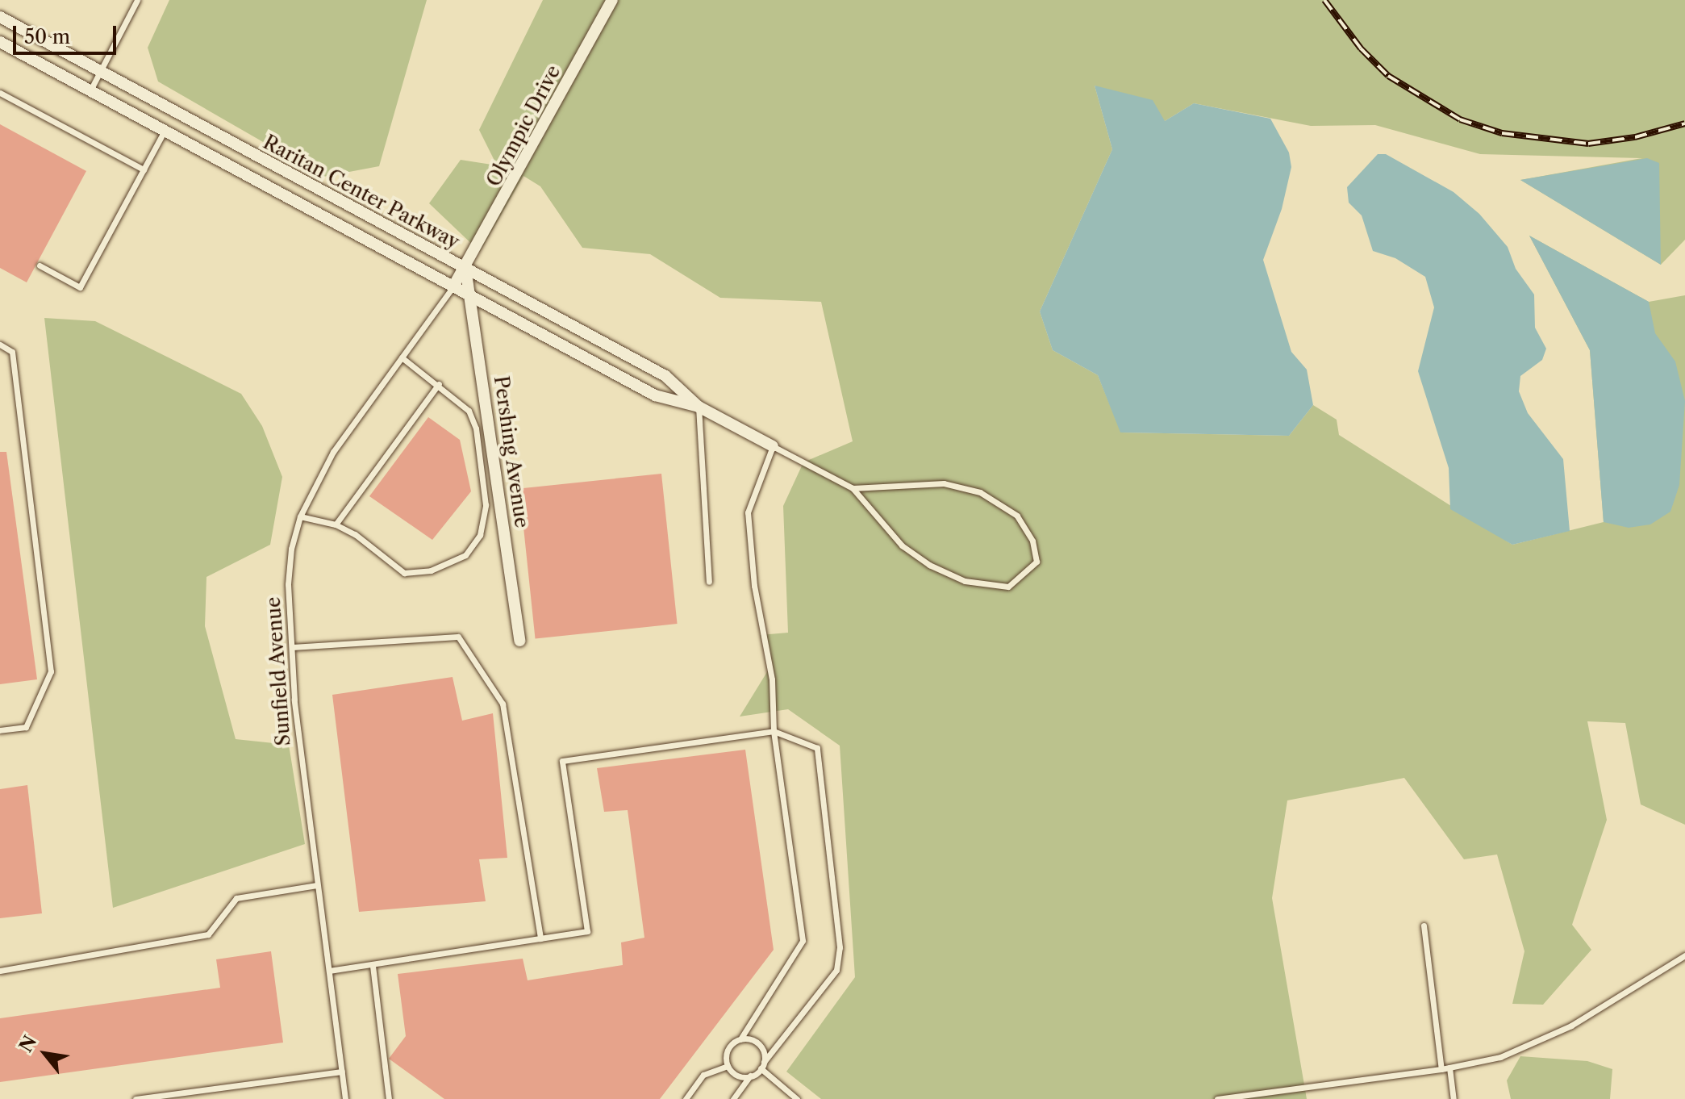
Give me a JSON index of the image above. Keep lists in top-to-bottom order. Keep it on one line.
{"streets":{"street":["Olympic Drive","Raritan Center Parkway","Pershing Avenue"],"lane":["Sunfield Avenue"]},"crossings":[["Olympic Drive","Raritan Center Parkway"],["Olympic Drive","Pershing Avenue"],["Olympic Drive","Sunfield Avenue"],["Raritan Center Parkway","Pershing Avenue"],["Raritan Center Parkway","Sunfield Avenue"]],"scale_bar":"50 m","north":"top left"}
